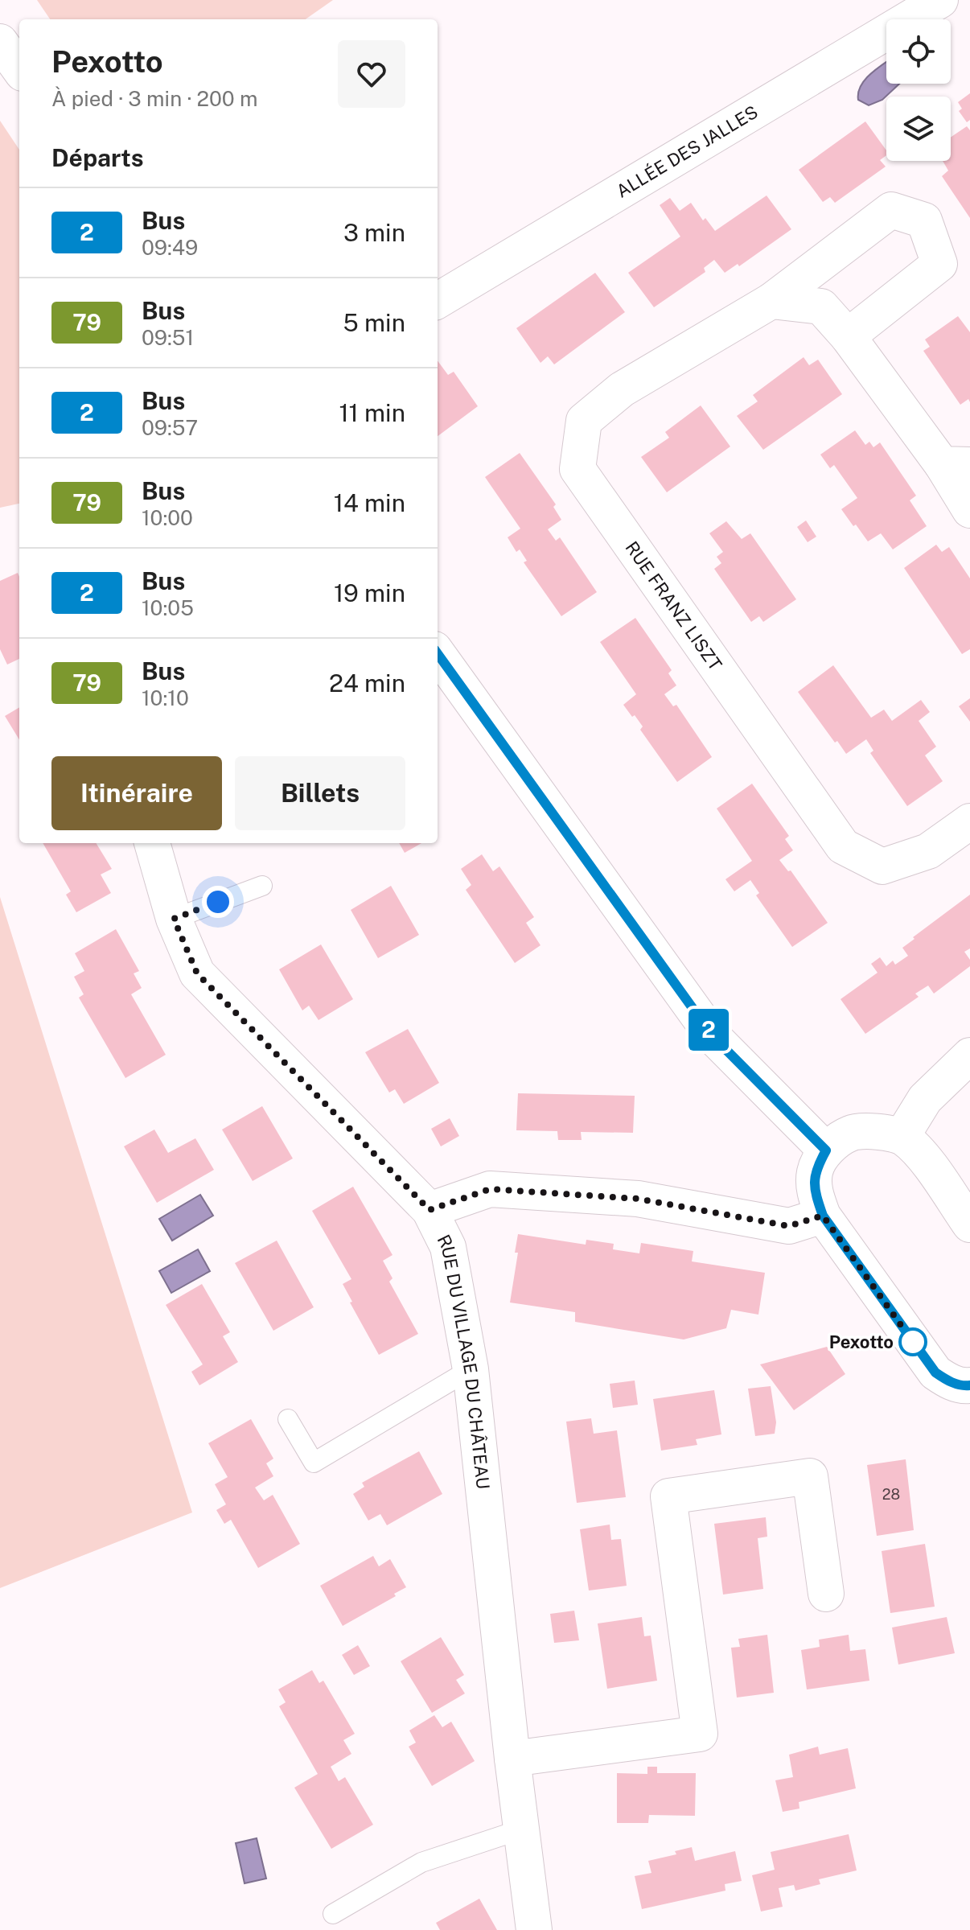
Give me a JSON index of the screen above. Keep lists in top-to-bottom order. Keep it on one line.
{"streets":{"street":["ALLÉE DES JALLES","RUE FRANZ LISZT","RUE DU VILLAGE DU CHÂTEAU"]},"places":["Pexotto"],"lines":["bus line 2"],"house_numbers":["28"],"page":{"on_map":"2","heading":[["Pexotto","À pied · 3 min · 200 m"],"Départs"],"list":[{"mark":"2","name":"Bus","note":"09:49","value":"3 min"},{"mark":"79","name":"Bus","note":"09:51","value":"5 min"},{"mark":"2","name":"Bus","note":"09:57","value":"11 min"},{"mark":"79","name":"Bus","note":"10:00","value":"14 min"},{"mark":"2","name":"Bus","note":"10:05","value":"19 min"},{"mark":"79","name":"Bus","note":"10:10","value":"24 min"}],"buttons":["Itinéraire","Billets"]}}
